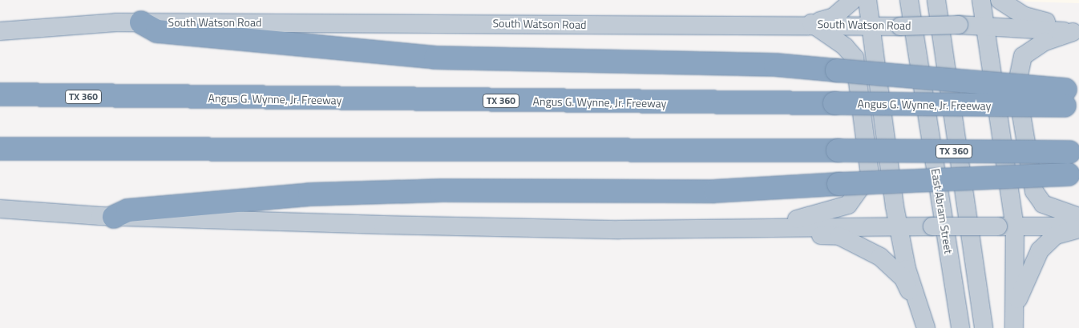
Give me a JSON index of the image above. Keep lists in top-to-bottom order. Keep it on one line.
{"streets":{"highway":["TX 360","Angus G. Wynne, Jr. Freeway"],"main road":["South Watson Road","East Abram Street"]}}
